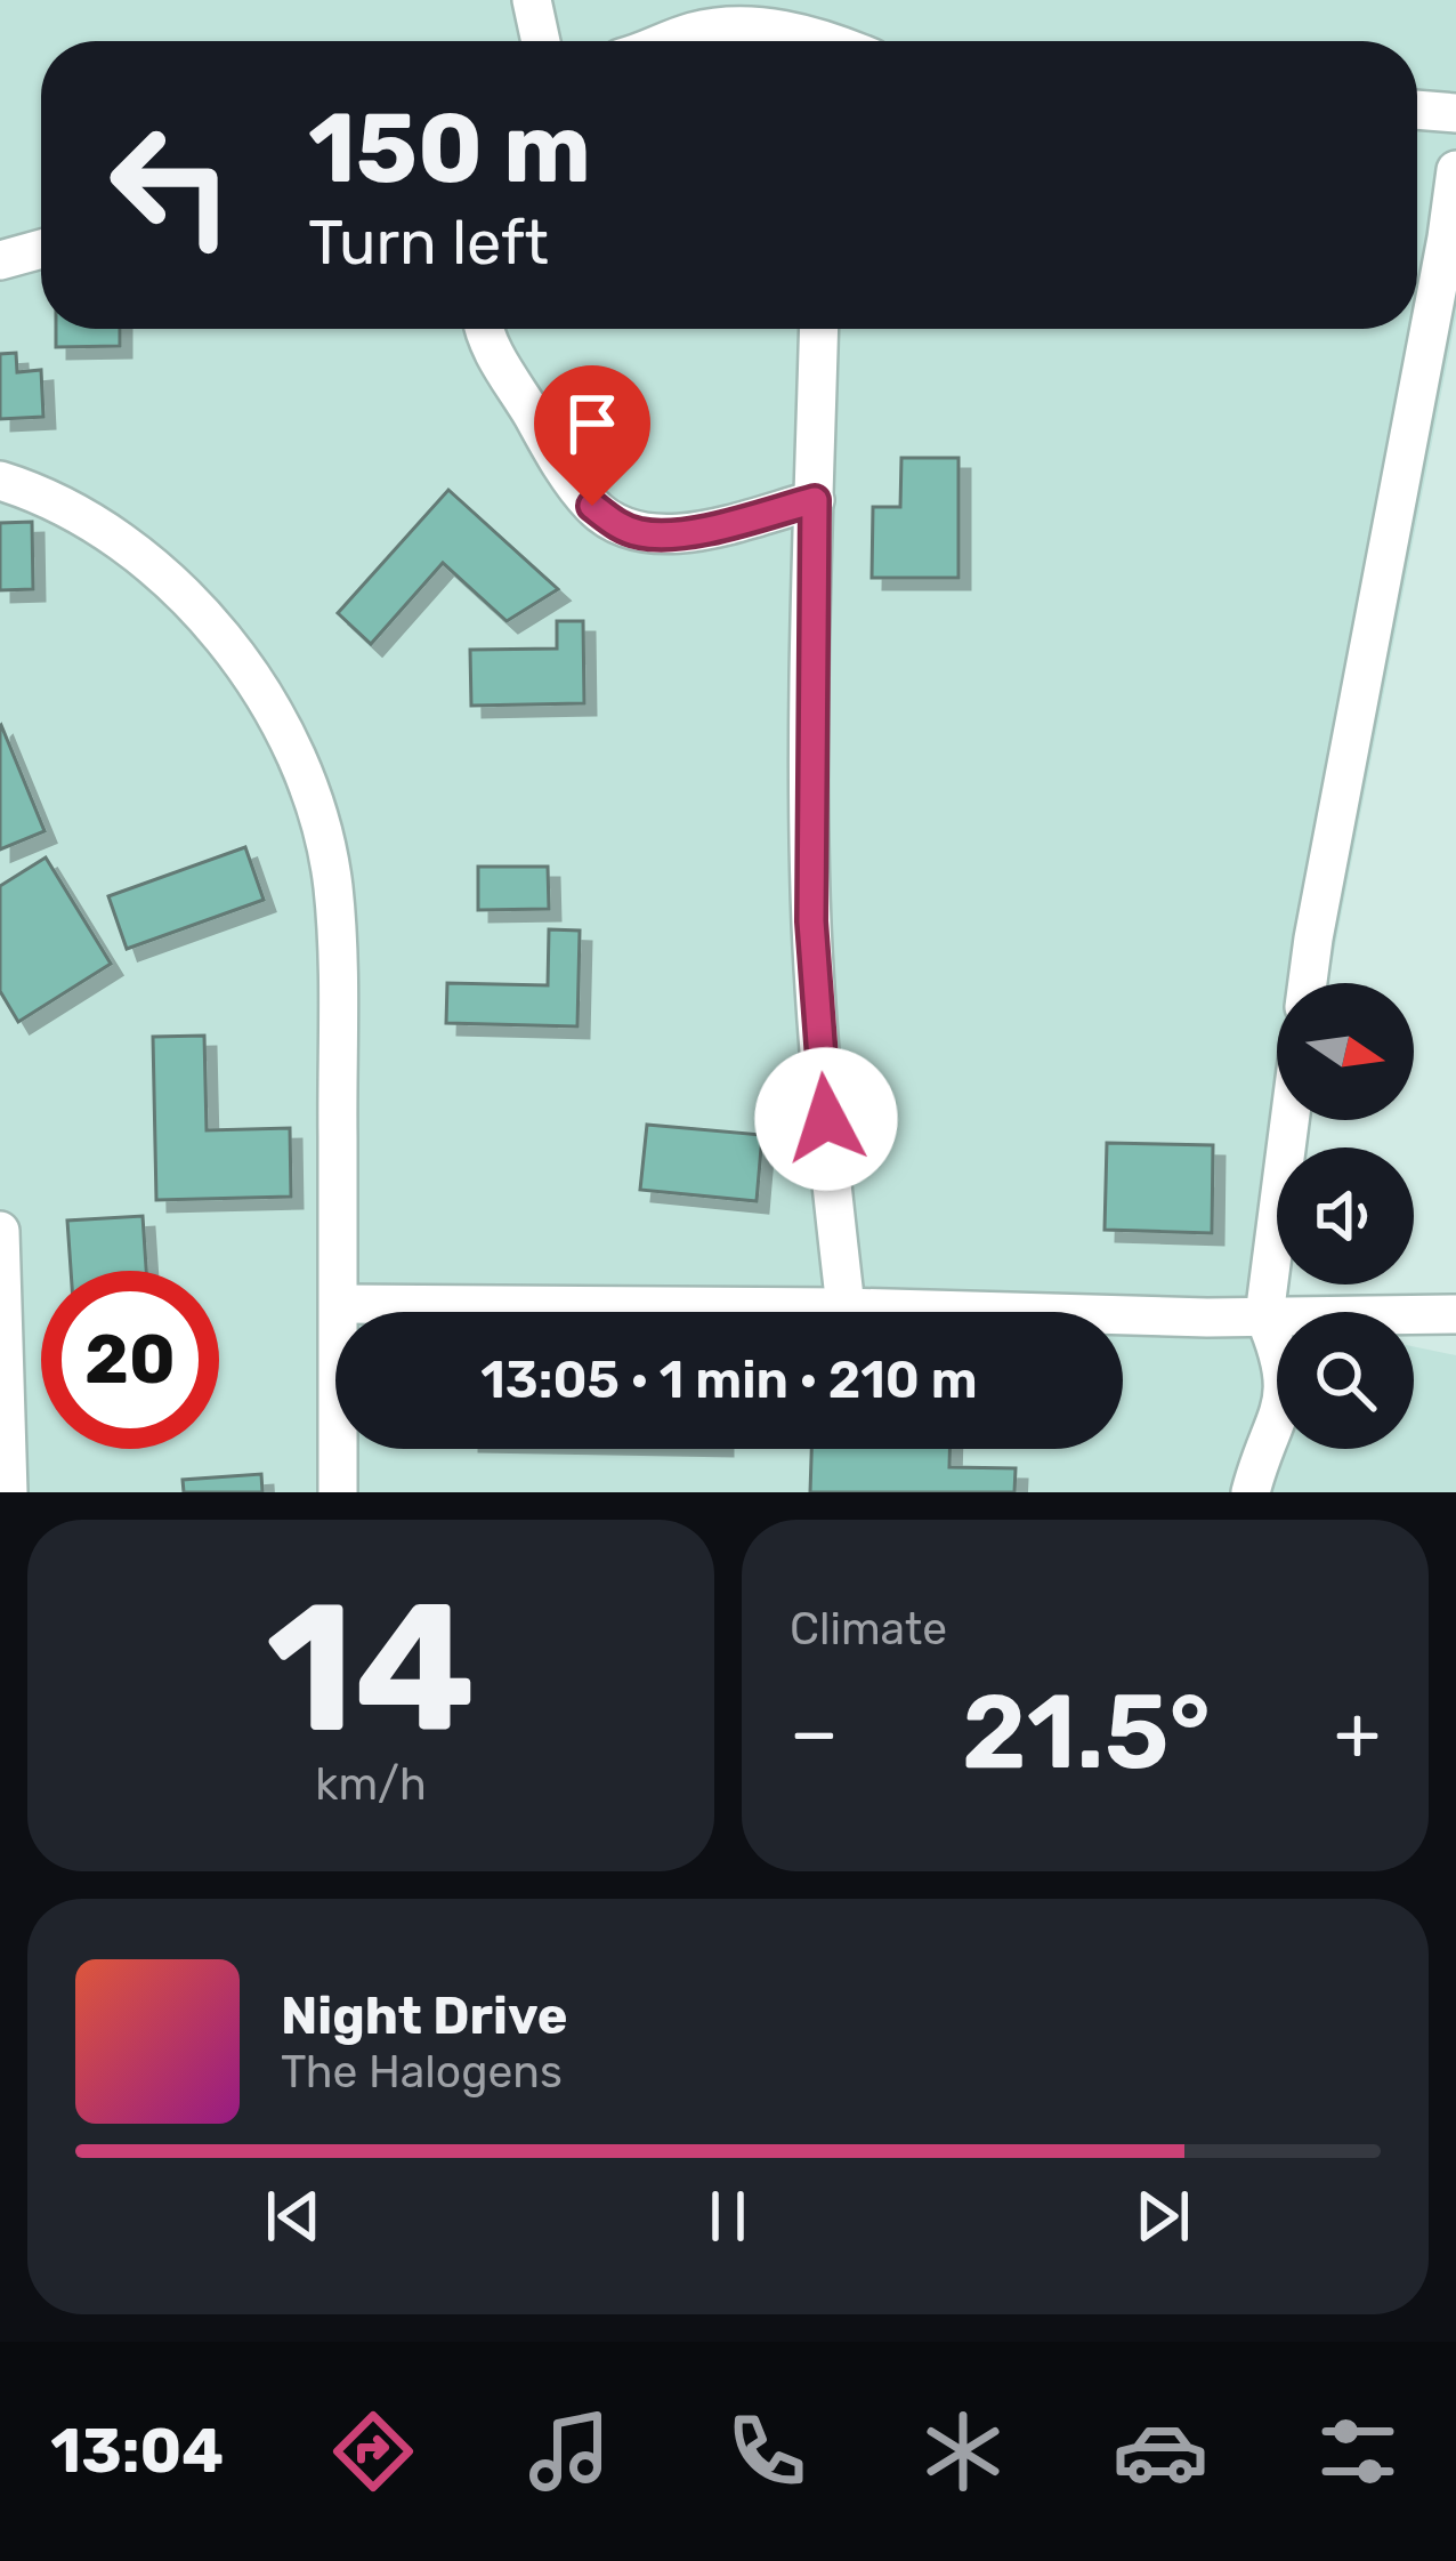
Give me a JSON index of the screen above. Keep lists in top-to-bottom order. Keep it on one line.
{"north":"right","page":{"turn":["150 m","Turn left"],"limit":"20","trip":"13:05 · 1 min · 210 m","tile":[["14","km/h"],"Climate"],"heat":["−","21.5°","+"],"song":["Night Drive","The Halogens"],"tabs":"13:04"}}
